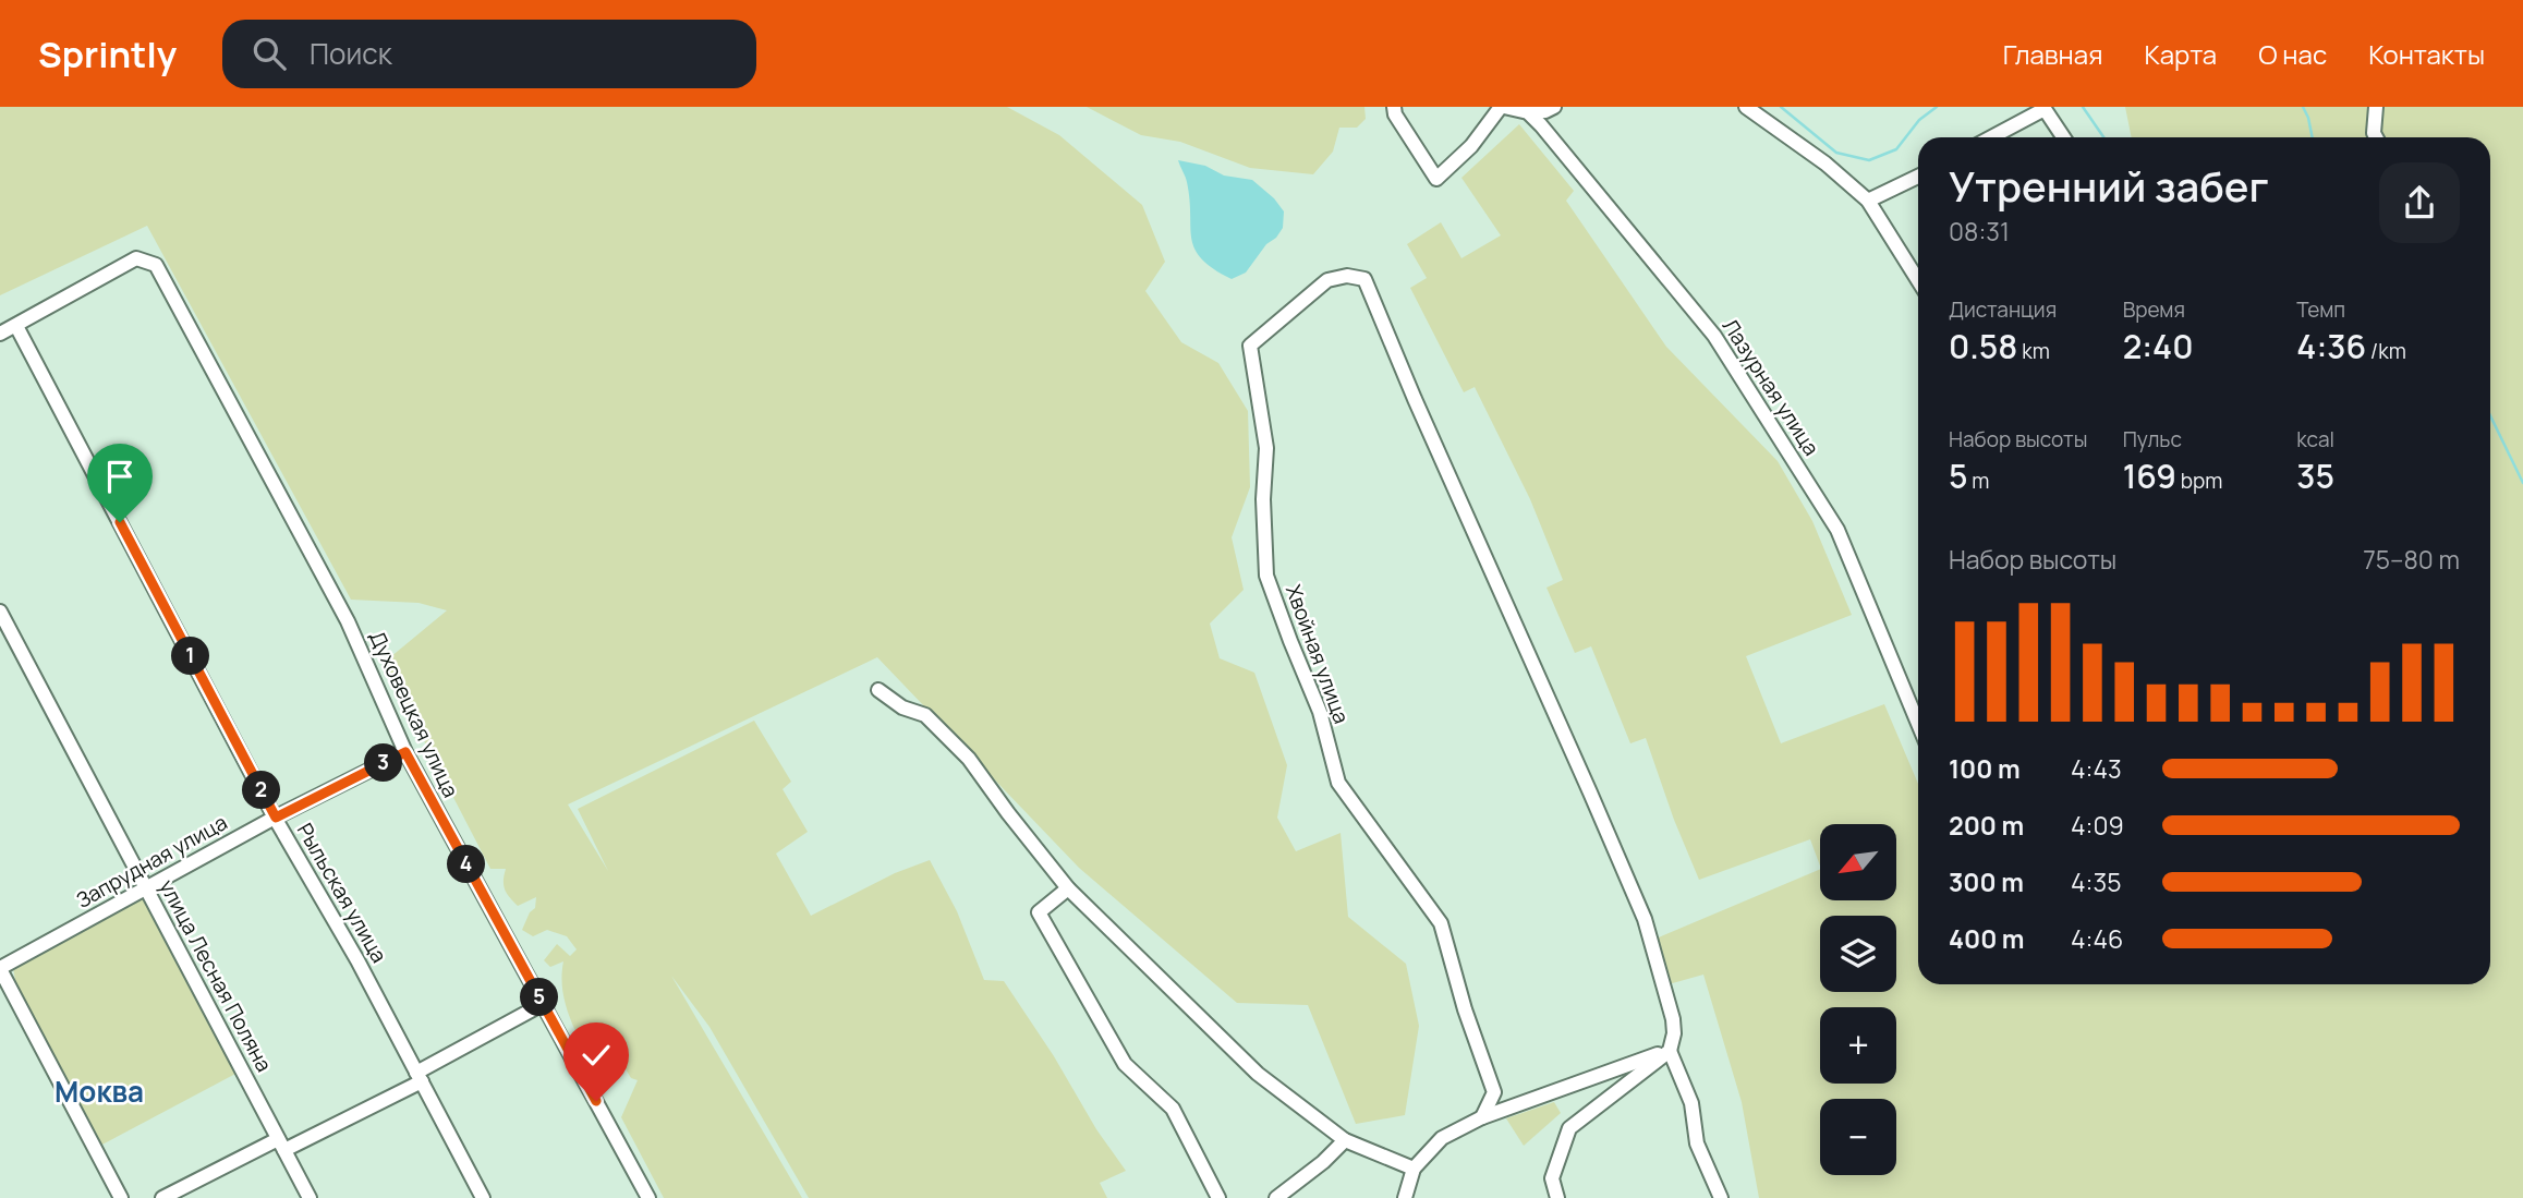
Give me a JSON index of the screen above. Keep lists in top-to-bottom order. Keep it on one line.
{"streets":{"street":["Лазурная улица","Хвойная улица","Духовецкая улица","Запрудная улица","Рыльская улица","улица Лесная Поляна"]},"crossings":[["Духовецкая улица","Запрудная улица"],["Духовецкая улица","Рыльская улица"],["Запрудная улица","Рыльская улица"],["Запрудная улица","улица Лесная Поляна"]],"districts":["Моква"],"north":"bottom left","page":{"header":"Sprintly","search":"Поиск","nav":["Главная","Карта","О нас","Контакты"],"heading":["Утренний забег","08:31"],"stats":[["Дистанция","0.58 km"],["Время","2:40"],["Темп","4:36 /km"],["Набор высоты","5 m"],["Пульс","169 bpm"],["kcal","35"]],"chart":["Набор высоты","75–80 m"],"pins":["1","3","2","4","5"],"list":[{"name":"100 m","note":"4:43"},{"name":"200 m","note":"4:09"},{"name":"300 m","note":"4:35"},{"name":"400 m","note":"4:46"}],"map_buttons":["+","−"]}}
